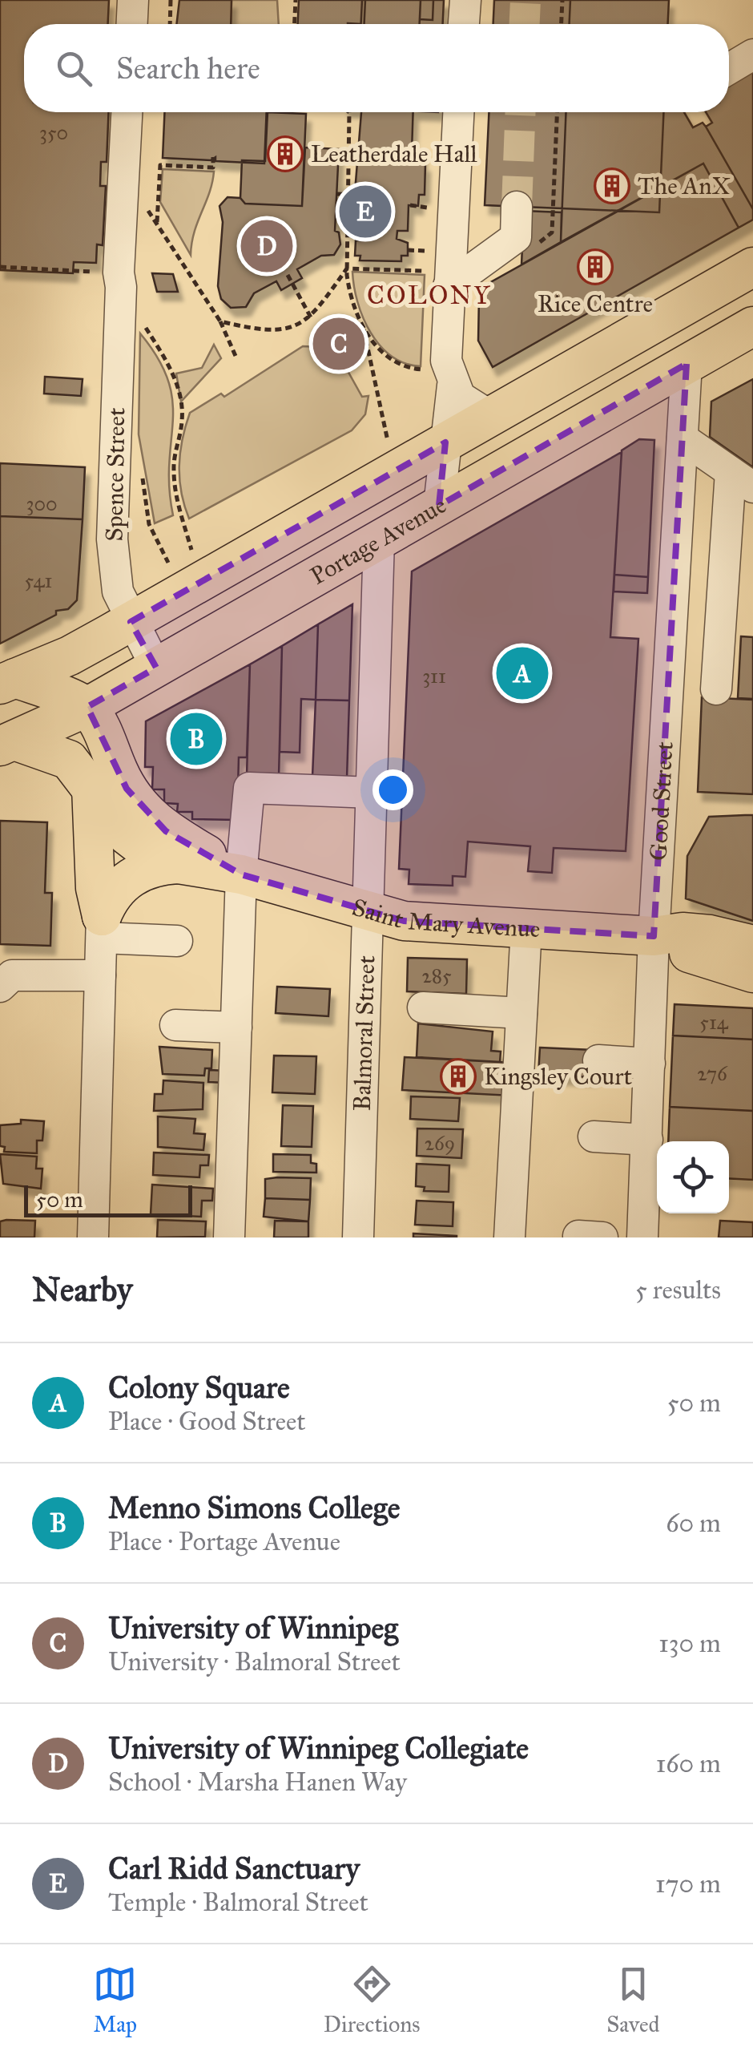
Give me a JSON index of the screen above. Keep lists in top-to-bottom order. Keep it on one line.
{"streets":{"main road":["Portage Avenue","Saint Mary Avenue"],"street":["Spence Street","Good Street","Balmoral Street"]},"crossings":[["Spence Street","Portage Avenue"],["Portage Avenue","Good Street"],["Portage Avenue","Saint Mary Avenue"],["Portage Avenue","Balmoral Street"],["Good Street","Saint Mary Avenue"],["Saint Mary Avenue","Balmoral Street"]],"districts":["COLONY"],"places":{"building":["Leatherdale Hall","The AnX","Rice Centre","Kingsley Court"]},"house_numbers":["350","300","541","311","285","514","276","269"],"scale_bar":"50 m","page":{"search":"Search here","pins":["E","D","C","A","B"],"scale":"50 m","heading":["Nearby","5 results"],"list":[{"mark":"A","name":"Colony Square","note":"Place · Good Street","value":"50 m"},{"mark":"B","name":"Menno Simons College","note":"Place · Portage Avenue","value":"60 m"},{"mark":"C","name":"University of Winnipeg","note":"University · Balmoral Street","value":"130 m"},{"mark":"D","name":"University of Winnipeg Collegiate","note":"School · Marsha Hanen Way","value":"160 m"},{"mark":"E","name":"Carl Ridd Sanctuary","note":"Temple · Balmoral Street","value":"170 m"}],"nav":["Map","Directions","Saved"]}}
